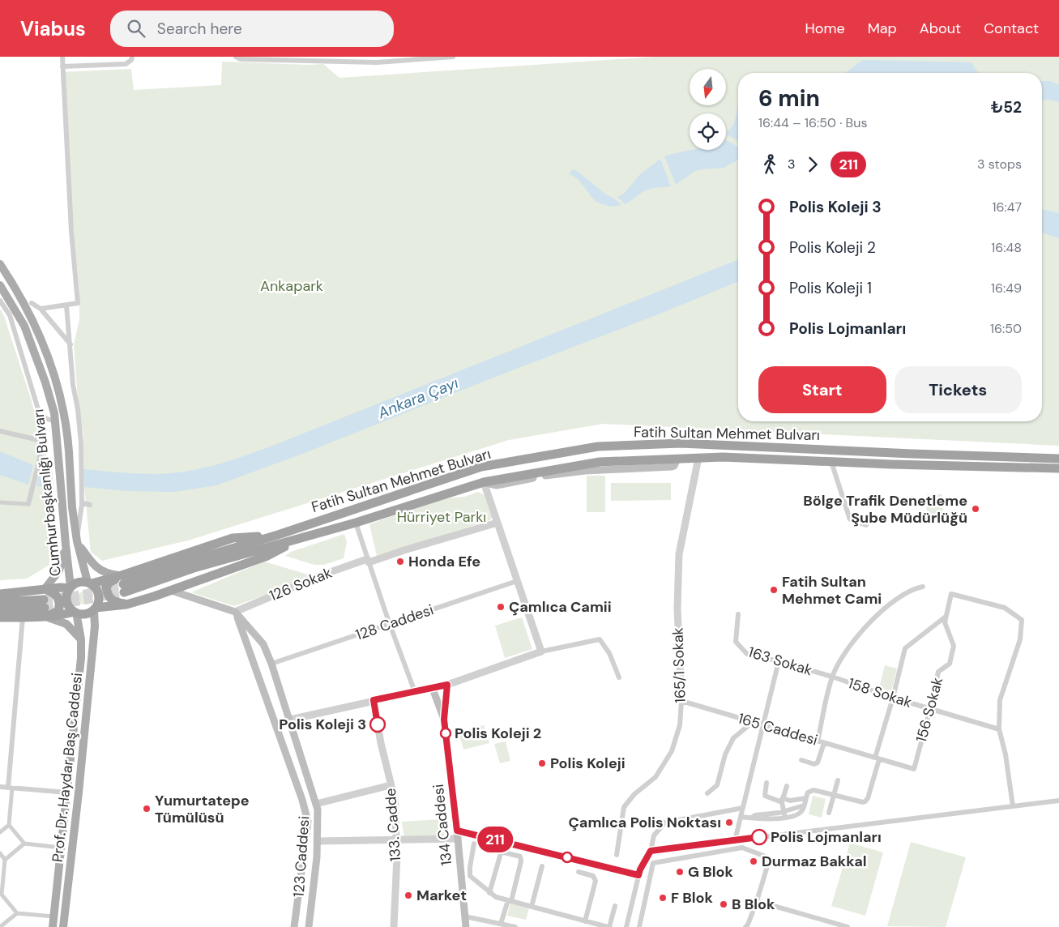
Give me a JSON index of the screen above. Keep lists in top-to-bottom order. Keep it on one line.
{"streets":{"highway":["Fatih Sultan Mehmet Bulvarı"],"main road":["Cumhurbaşkanlığı Bulvarı","Prof. Dr. Haydar Baş Caddesi","134 Caddesi","123 Caddesi"],"street":["126 Sokak","128 Caddesi","163 Sokak","165/1 Sokak","158 Sokak","156 Sokak","165 Caddesi","133. Cadde"]},"crossings":[["Fatih Sultan Mehmet Bulvarı","165/1 Sokak"],["Cumhurbaşkanlığı Bulvarı","Prof. Dr. Haydar Baş Caddesi"],["126 Sokak","123 Caddesi"],["128 Caddesi","123 Caddesi"],["163 Sokak","158 Sokak"],["165/1 Sokak","165 Caddesi"],["158 Sokak","156 Sokak"],["156 Sokak","165 Caddesi"]],"water":["Ankara Çayı"],"parks":["Ankapark","Hürriyet Parkı"],"places":["Bölge Trafik Denetleme Şube Müdürlüğü","Honda Efe","Fatih Sultan Mehmet Cami","Çamlıca Camii","Polis Koleji 3","Polis Koleji 2","Polis Koleji","Yumurtatepe Tümülüsü","Çamlıca Polis Noktası","Polis Lojmanları","Durmaz Bakkal","G Blok","Market","F Blok","B Blok"],"lines":["bus line 211"],"north":"bottom","page":{"header":"Viabus","search":"Search here","nav":["Home","Map","About","Contact"],"on_map":"211","heading":["6 min","16:44 – 16:50 · Bus","₺52"],"legs":["3","211","3 stops"],"list":[{"name":"Polis Koleji 3","value":"16:47"},{"name":"Polis Koleji 2","value":"16:48"},{"name":"Polis Koleji 1","value":"16:49"},{"name":"Polis Lojmanları","value":"16:50"}],"buttons":["Start","Tickets"]}}
